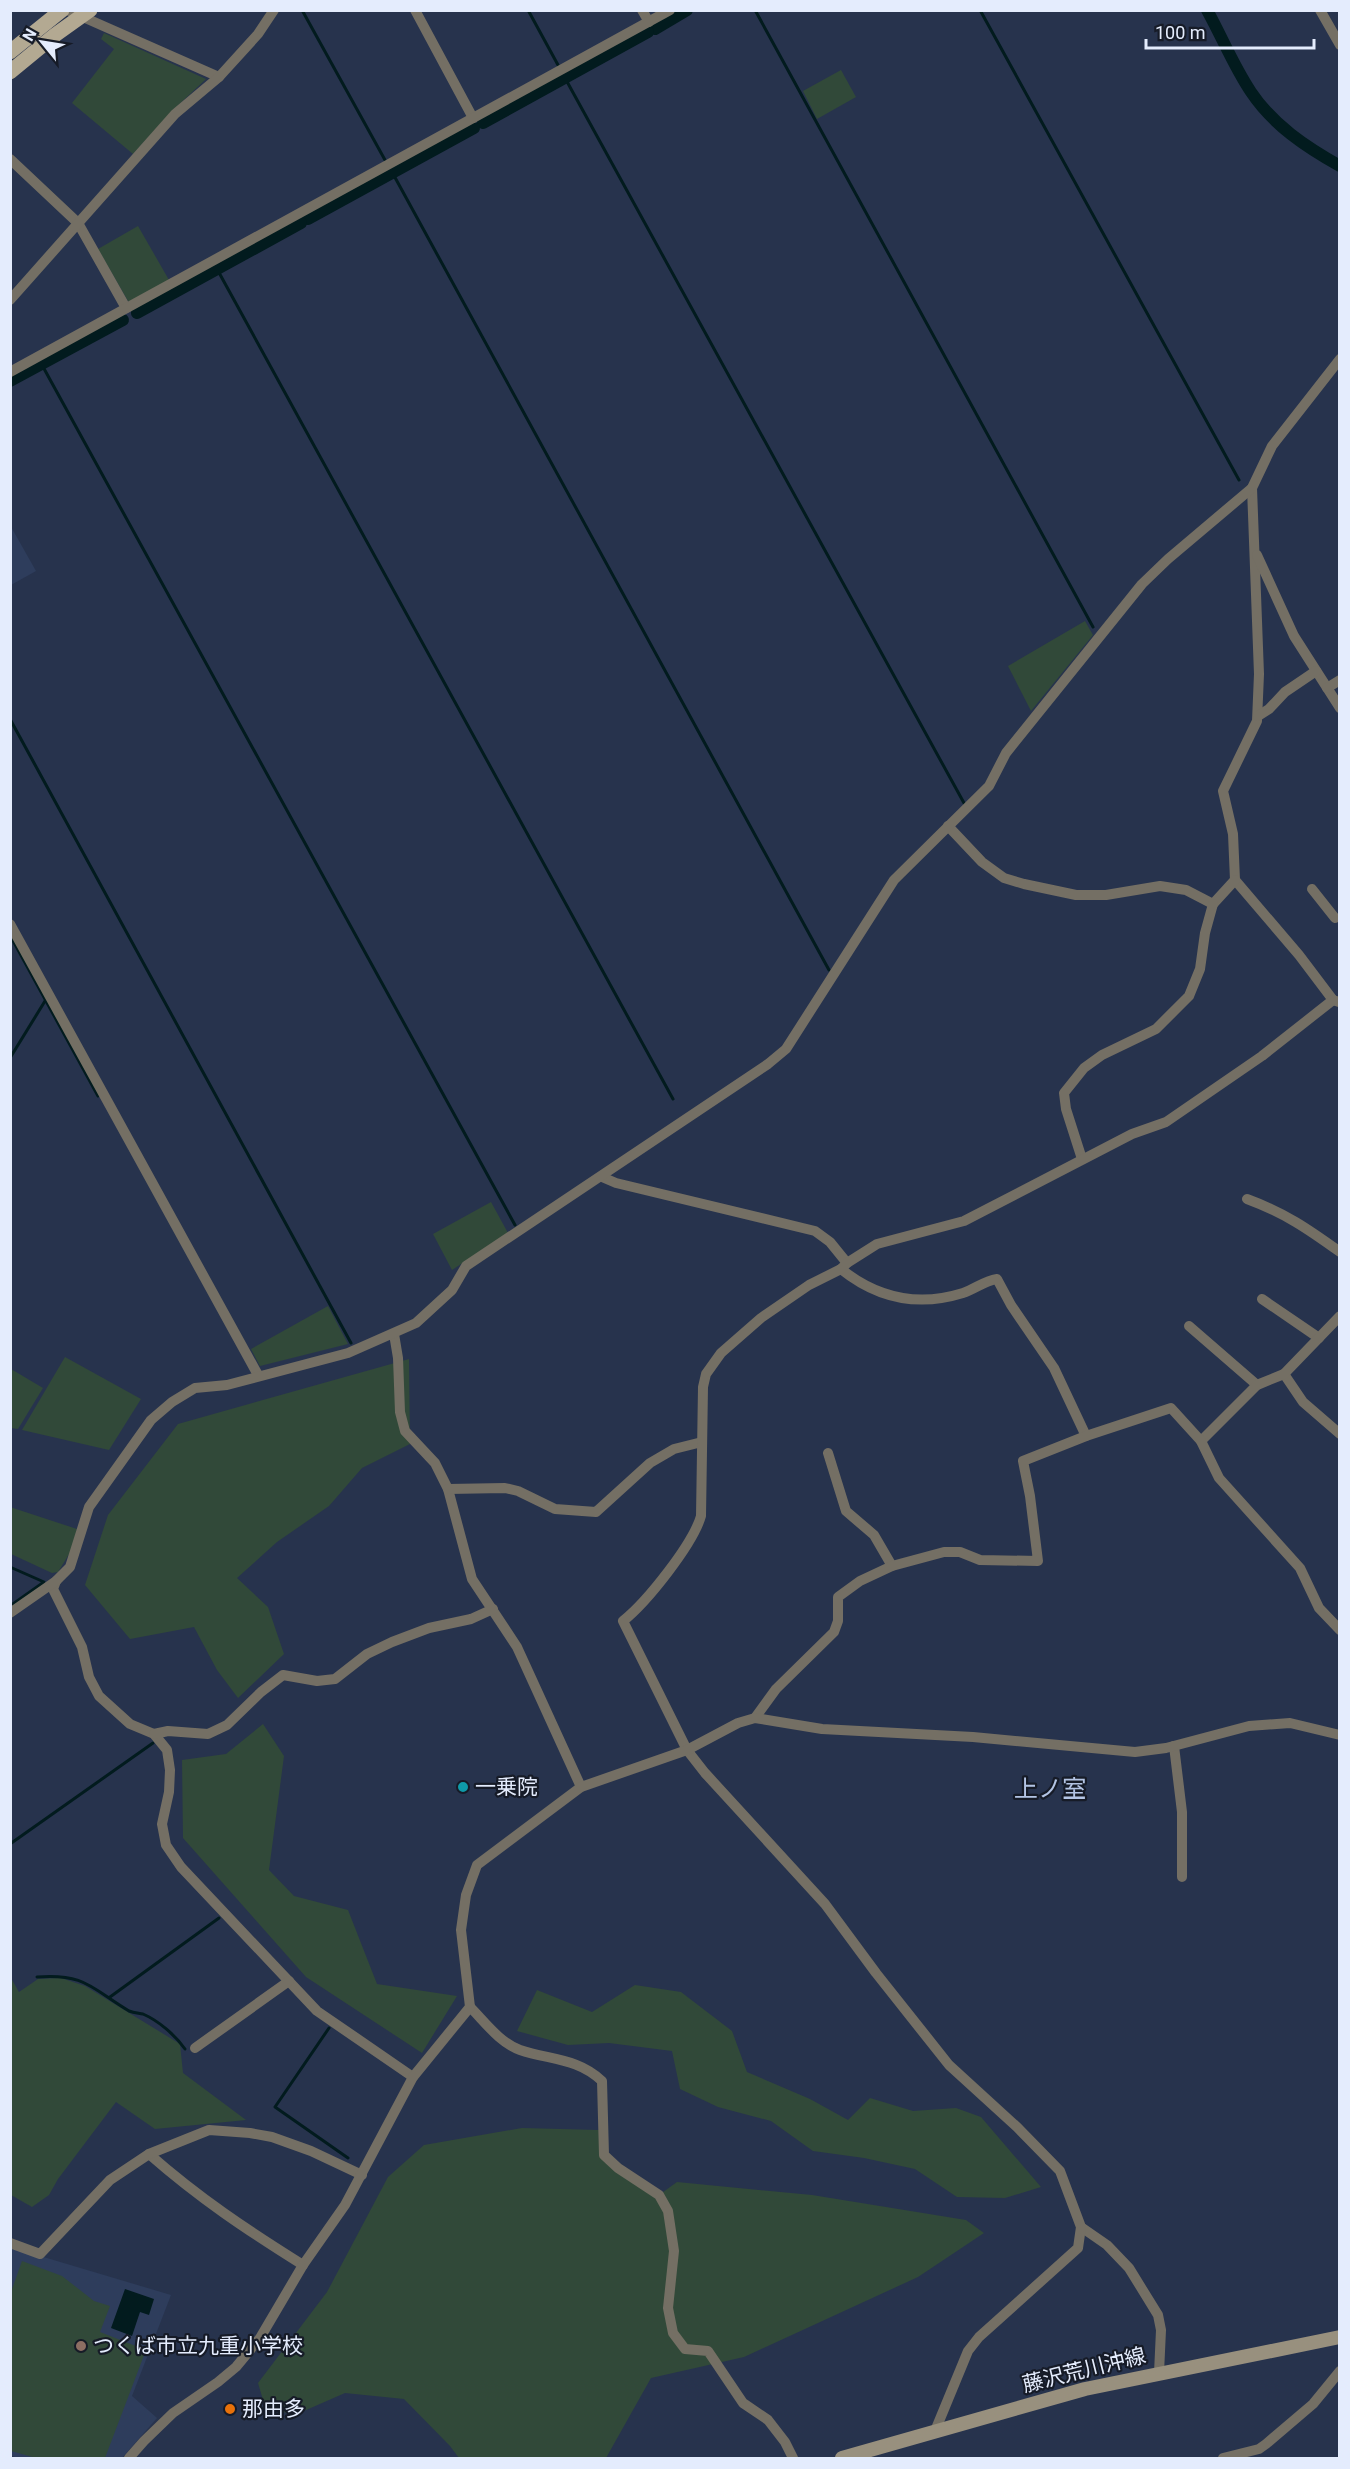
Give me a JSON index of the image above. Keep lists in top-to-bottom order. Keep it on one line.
{"streets":{"main road":["藤沢荒川沖線"]},"districts":["上ノ室"],"places":["一乗院","つくば市立九重小学校","那由多"],"scale_bar":"100 m","north":"top left"}
